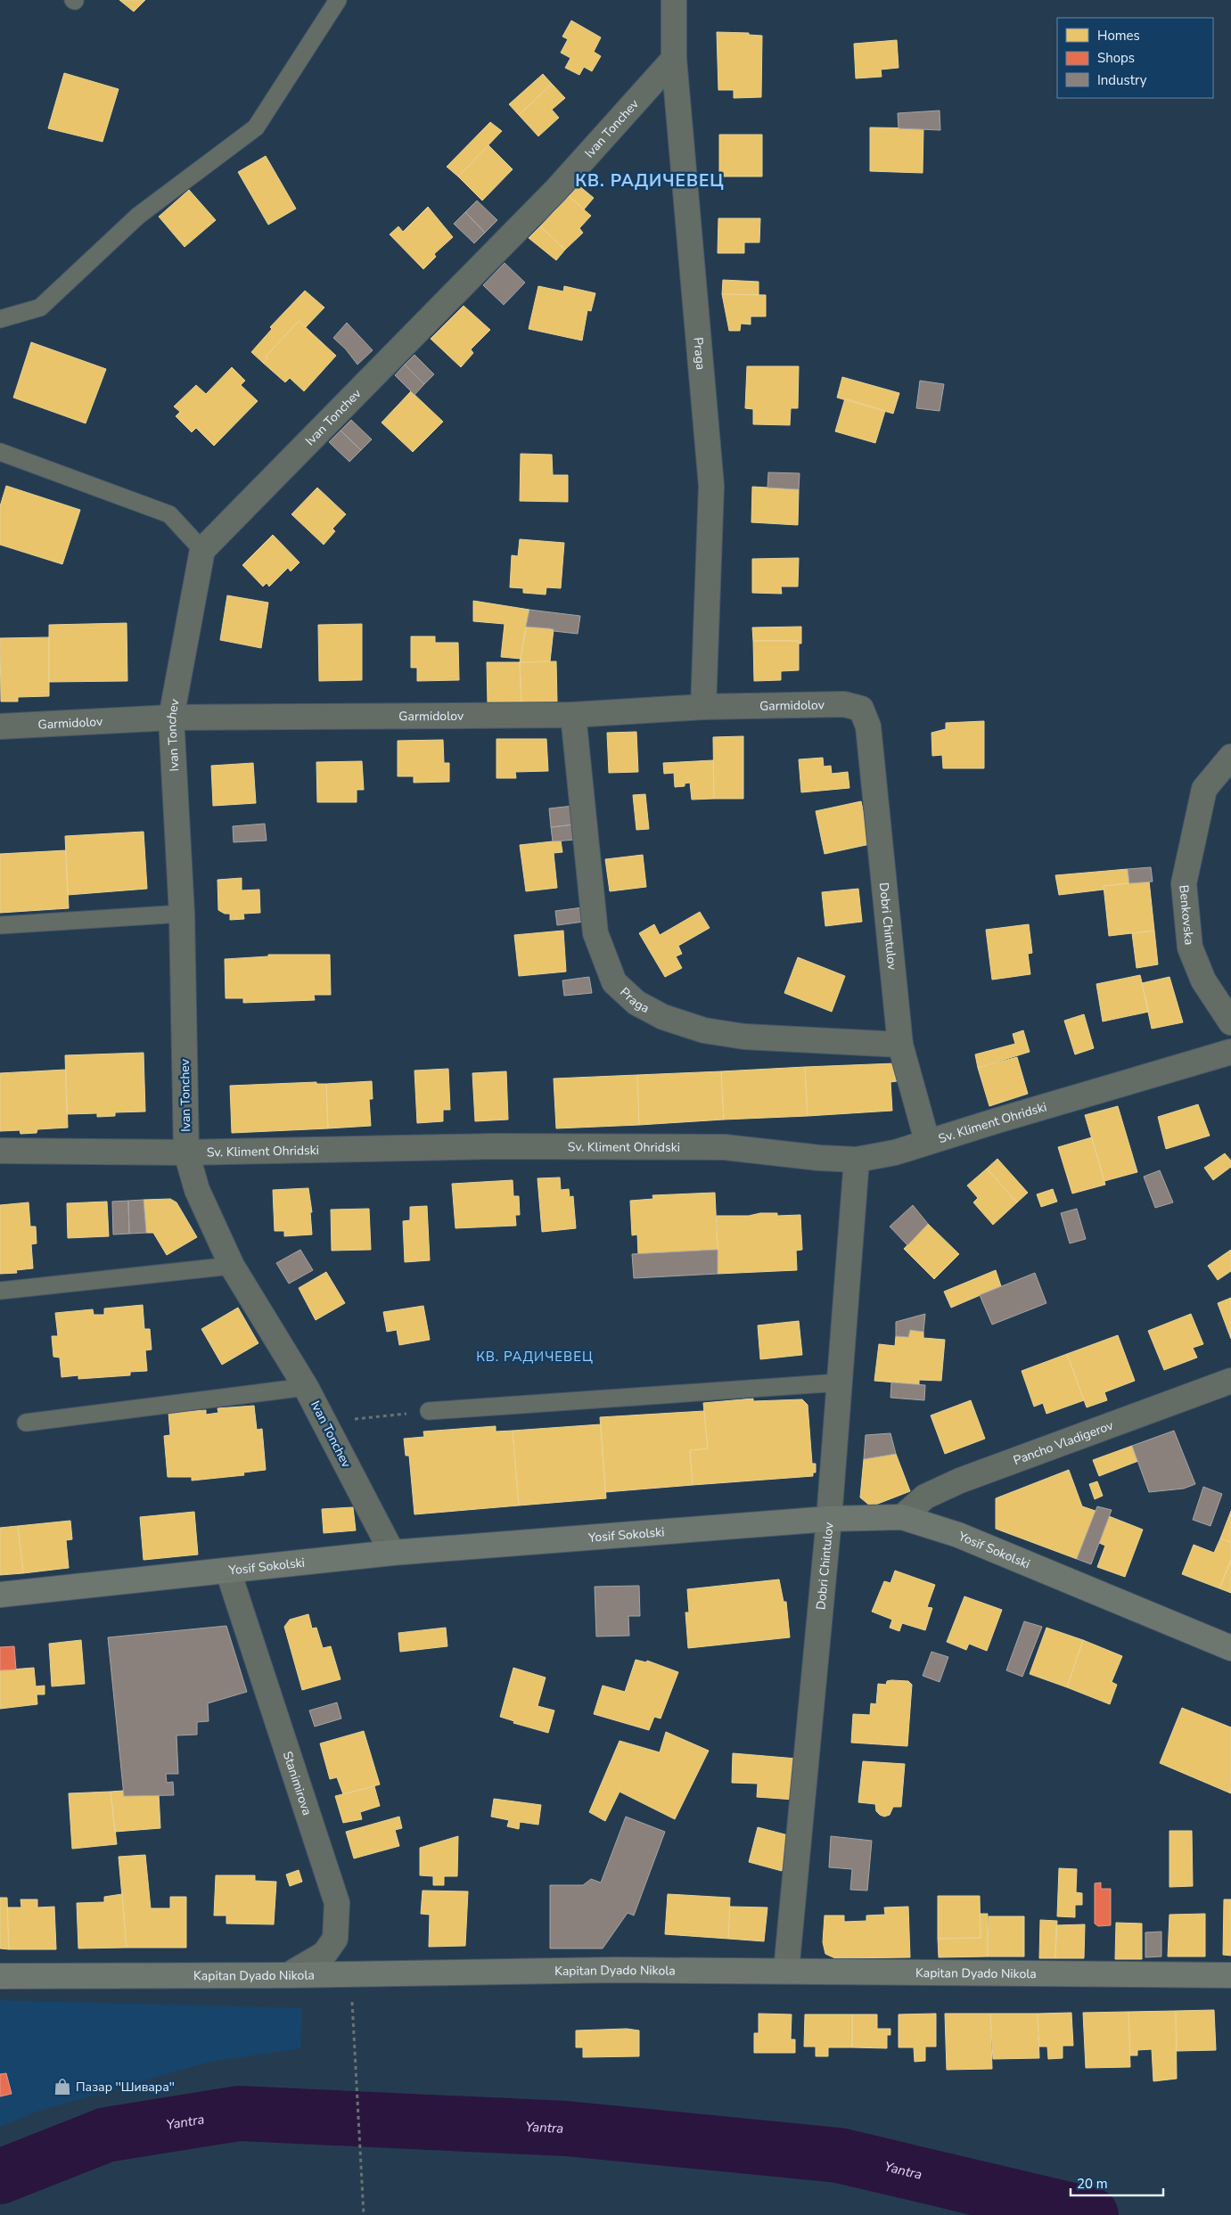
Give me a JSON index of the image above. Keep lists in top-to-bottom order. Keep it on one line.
{"streets":{"street":["Ivan Tonchev","Praga","Garmidolov","Benkovska","Dobri Chintulov","Sv. Kliment Ohridski","Pancho Vladigerov","Yosif Sokolski","Stanimirova","Kapitan Dyado Nikola"]},"crossings":[["Ivan Tonchev","Praga"],["Ivan Tonchev","Garmidolov"],["Ivan Tonchev","Sv. Kliment Ohridski"],["Ivan Tonchev","Yosif Sokolski"],["Praga","Garmidolov"],["Praga","Dobri Chintulov"],["Garmidolov","Dobri Chintulov"],["Dobri Chintulov","Sv. Kliment Ohridski"],["Dobri Chintulov","Yosif Sokolski"],["Dobri Chintulov","Kapitan Dyado Nikola"],["Pancho Vladigerov","Yosif Sokolski"],["Yosif Sokolski","Stanimirova"],["Stanimirova","Kapitan Dyado Nikola"]],"districts":["КВ. РАДИЧЕВЕЦ","КВ. РАДИЧЕВЕЦ"],"water":["Yantra"],"places":{"shop":["Пазар ''Шивара''"]},"legend":["Homes","Shops","Industry"],"scale_bar":"20 m"}
